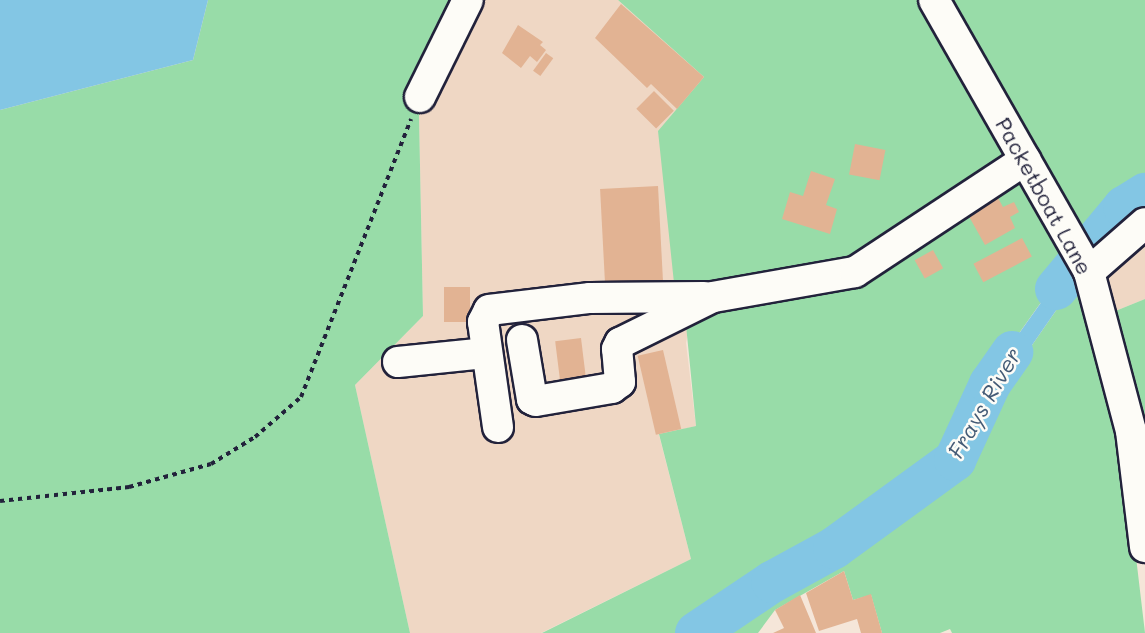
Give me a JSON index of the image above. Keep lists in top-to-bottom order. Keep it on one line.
{"streets":{"street":["Packetboat Lane"]},"water":["Frays River"]}
